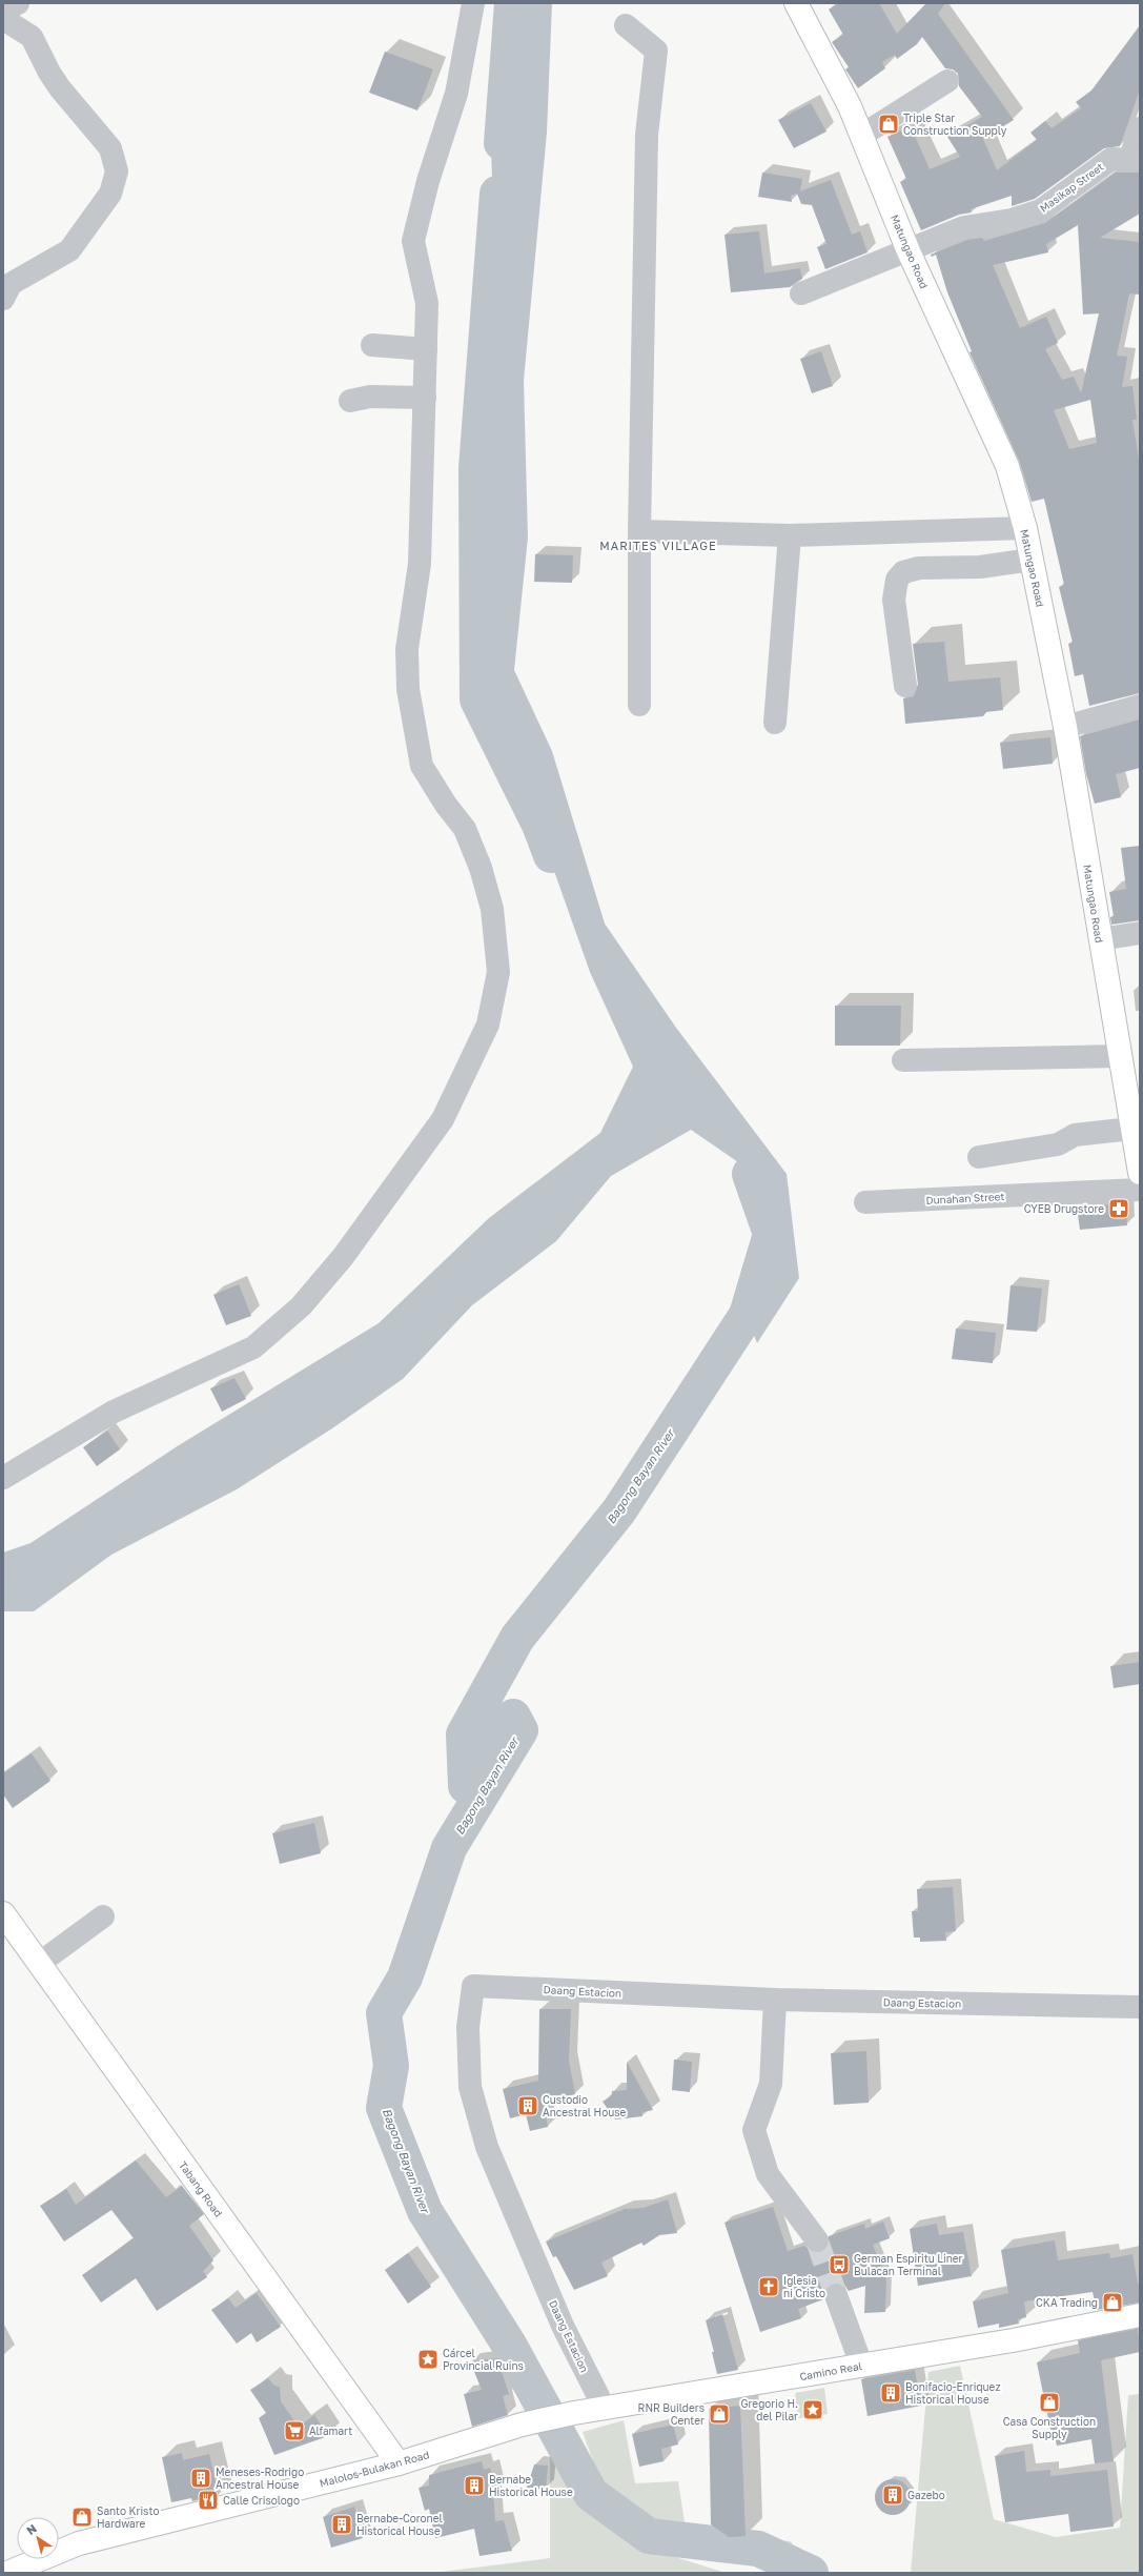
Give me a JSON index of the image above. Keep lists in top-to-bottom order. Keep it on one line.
{"streets":{"main road":["Matungao Road","Tabang Road","Camino Real","Malolos-Bulakan Road"],"street":["Masikap Street","Dunahan Street","Daang Estacion"]},"crossings":[["Masikap Street","Matungao Road"],["Daang Estacion","Camino Real"],["Tabang Road","Malolos-Bulakan Road"],["Camino Real","Malolos-Bulakan Road"]],"districts":["MARITES VILLAGE"],"water":["Bagong Bayan River"],"places":{"shop":["Triple Star Construction Supply","CKA Trading","Casa Construction Supply","RNR Builders Center","Santo Kristo Hardware"],"pharmacy":["CYEB Drugstore"],"building":["Custodio Ancestral House","Bonifacio-Enriquez Historical House","Meneses-Rodrigo Ancestral House","Bernabe Historical House","Gazebo","Bernabe-Coronel Historical House"],"bus stop":["German Espiritu Liner Bulacan Terminal"],"church":["Iglesia ni Cristo"],"place":["Cárcel Provincial Ruins","Gregorio H. del Pilar"],"supermarket":["Alfamart"],"restaurant":["Calle Crisologo"]},"north":"top left"}
